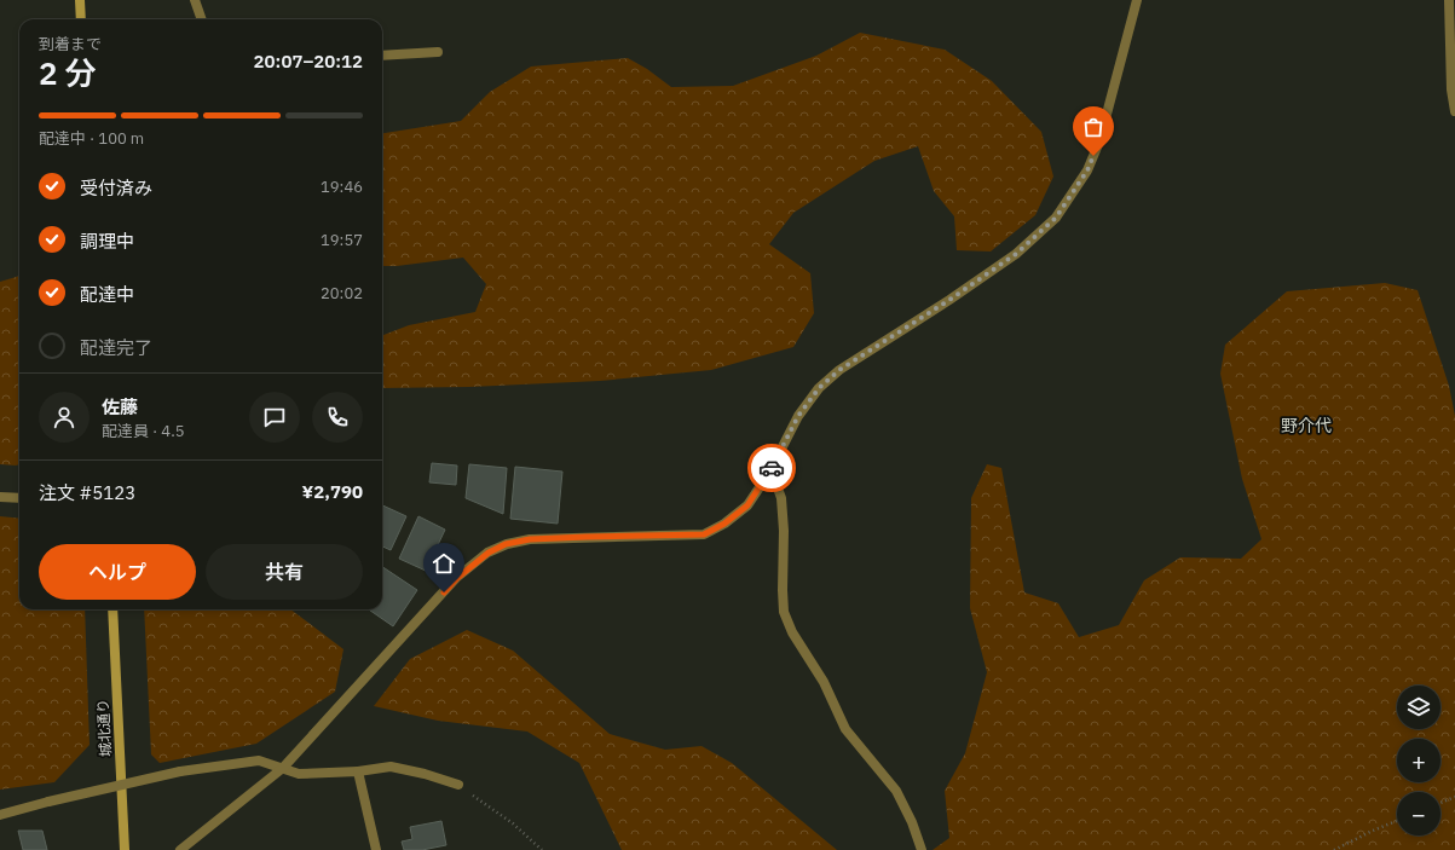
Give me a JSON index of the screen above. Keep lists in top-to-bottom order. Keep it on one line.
{"streets":{"street":["城北通り"]},"districts":["野介代"],"page":{"heading":["2 分","到着まで","20:07–20:12"],"panel":["佐藤","配達員 · 4.5","注文 #5123","¥2,790"],"bar":"配達中 · 100 m","list":[["受付済み","19:46"],["調理中","19:57"],["配達中","20:02"],"配達完了"],"buttons":["ヘルプ","共有"],"map_buttons":["+","−"]}}
